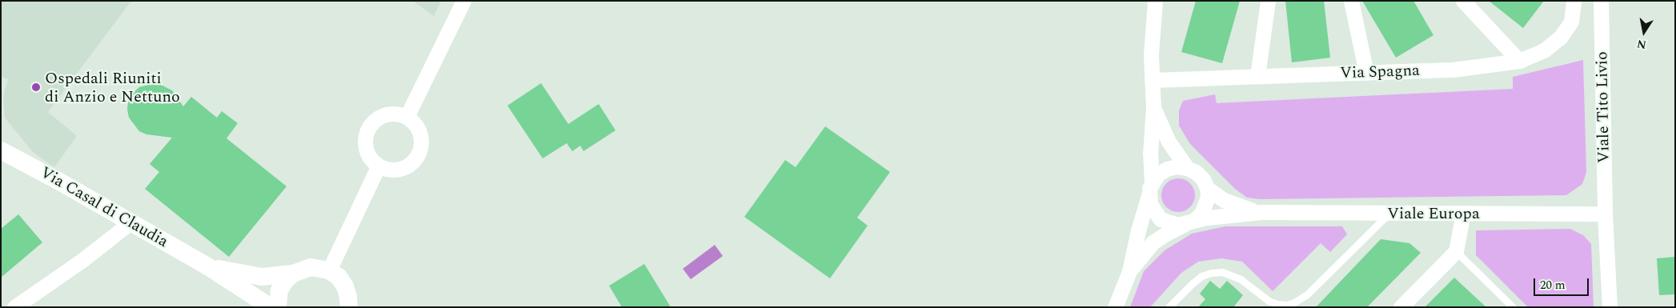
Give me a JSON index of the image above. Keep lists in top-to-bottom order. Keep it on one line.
{"streets":{"street":["Via Spagna","Viale Tito Livio","Via Casal di Claudia","Viale Europa"]},"crossings":[["Viale Tito Livio","Viale Europa"]],"places":["Ospedali Riuniti di Anzio e Nettuno"],"scale_bar":"20 m","north":"bottom"}
